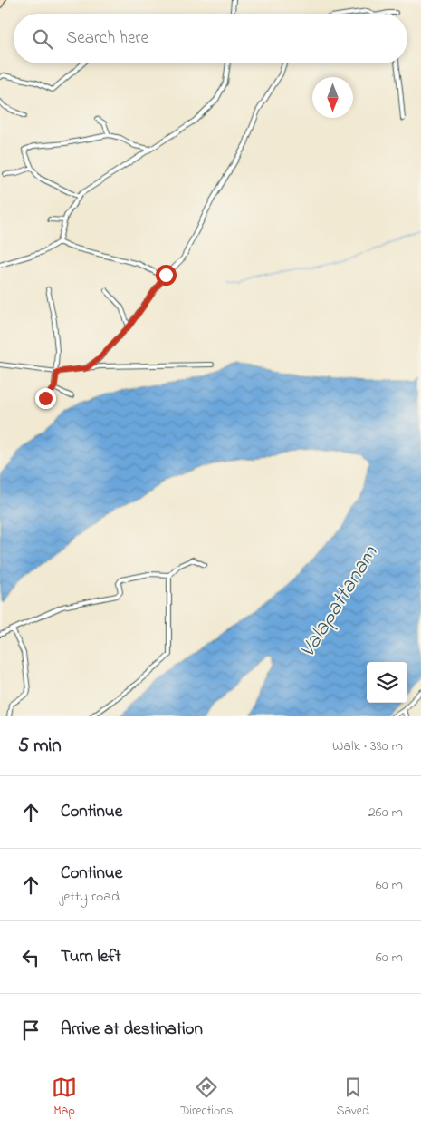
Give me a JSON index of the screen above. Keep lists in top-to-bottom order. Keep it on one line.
{"water":["Valapattanam"],"north":"bottom","page":{"search":"Search here","heading":["5 min","Walk · 380 m"],"list":[["Continue","260 m"],["Continue","jetty road","60 m"],["Turn left","60 m"],"Arrive at destination"],"nav":["Map","Directions","Saved"]}}
